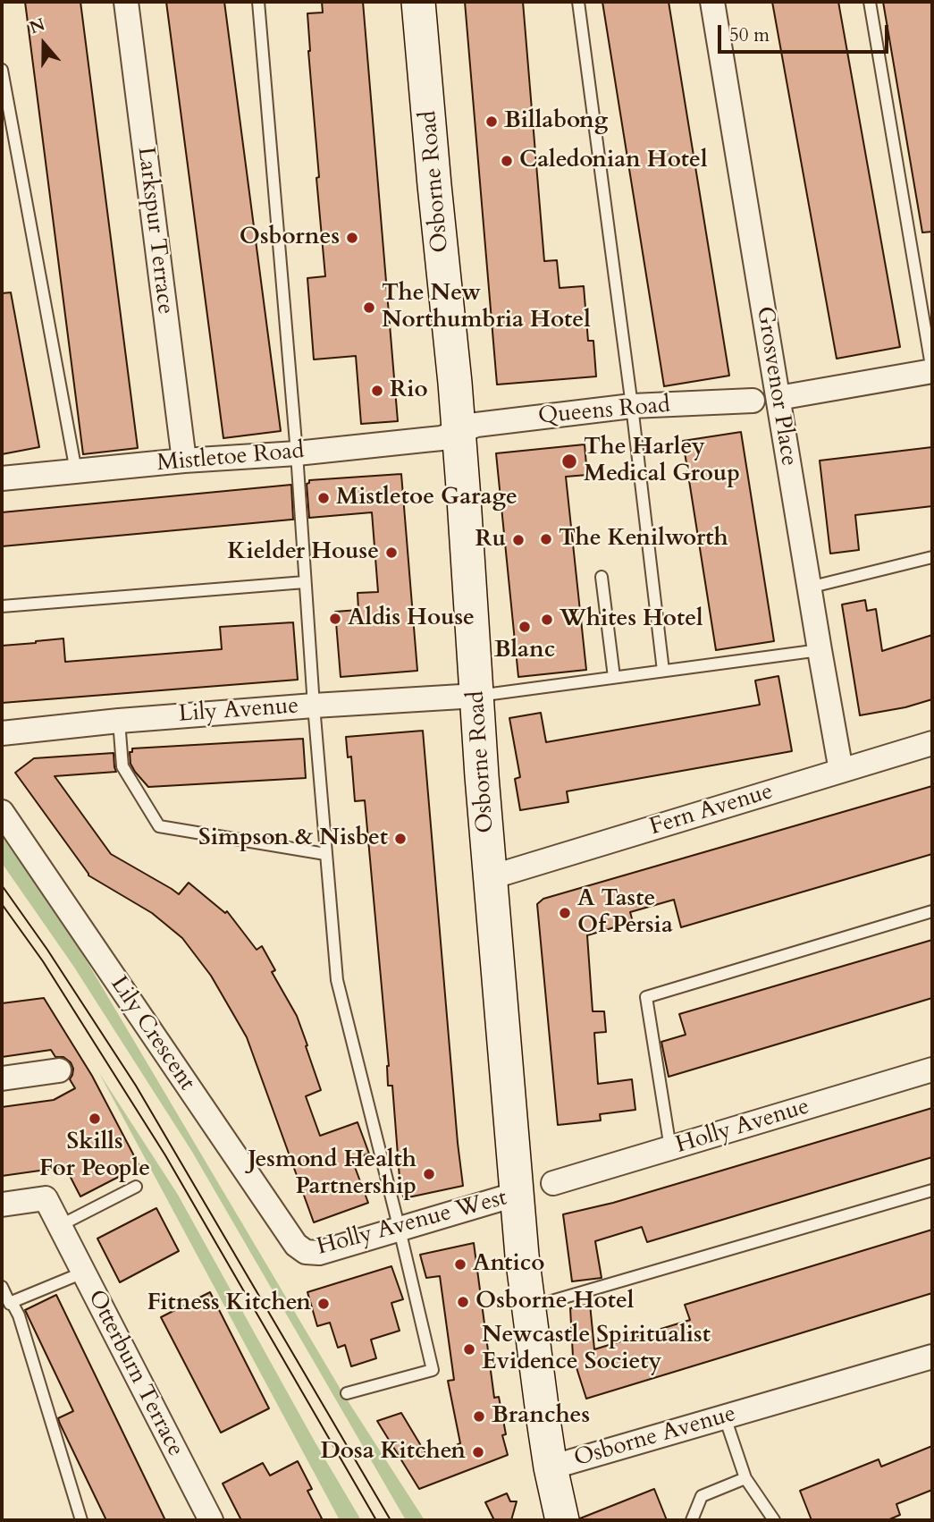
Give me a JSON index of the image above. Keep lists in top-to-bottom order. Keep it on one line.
{"streets":{"main road":["Osborne Road"],"street":["Larkspur Terrace","Grosvenor Place","Queens Road","Mistletoe Road","Lily Avenue","Fern Avenue","Lily Crescent","Holly Avenue","Holly Avenue West","Otterburn Terrace","Osborne Avenue"]},"crossings":[["Osborne Road","Queens Road"],["Osborne Road","Mistletoe Road"],["Osborne Road","Lily Avenue"],["Osborne Road","Fern Avenue"],["Osborne Road","Holly Avenue West"],["Osborne Road","Osborne Avenue"],["Larkspur Terrace","Mistletoe Road"],["Grosvenor Place","Fern Avenue"],["Queens Road","Mistletoe Road"],["Lily Crescent","Holly Avenue West"]],"places":["Billabong","Caledonian Hotel","Osbornes","The New Northumbria Hotel","Rio","The Harley Medical Group","Mistletoe Garage","The Kenilworth","Ru","Kielder House","Aldis House","Whites Hotel","Blanc","Simpson & Nisbet","A Taste Of Persia","Skills For People","Jesmond Health Partnership","Antico","Osborne Hotel","Fitness Kitchen","Newcastle Spiritualist Evidence Society","Branches","Dosa Kitchen"],"scale_bar":"50 m","north":"top"}
